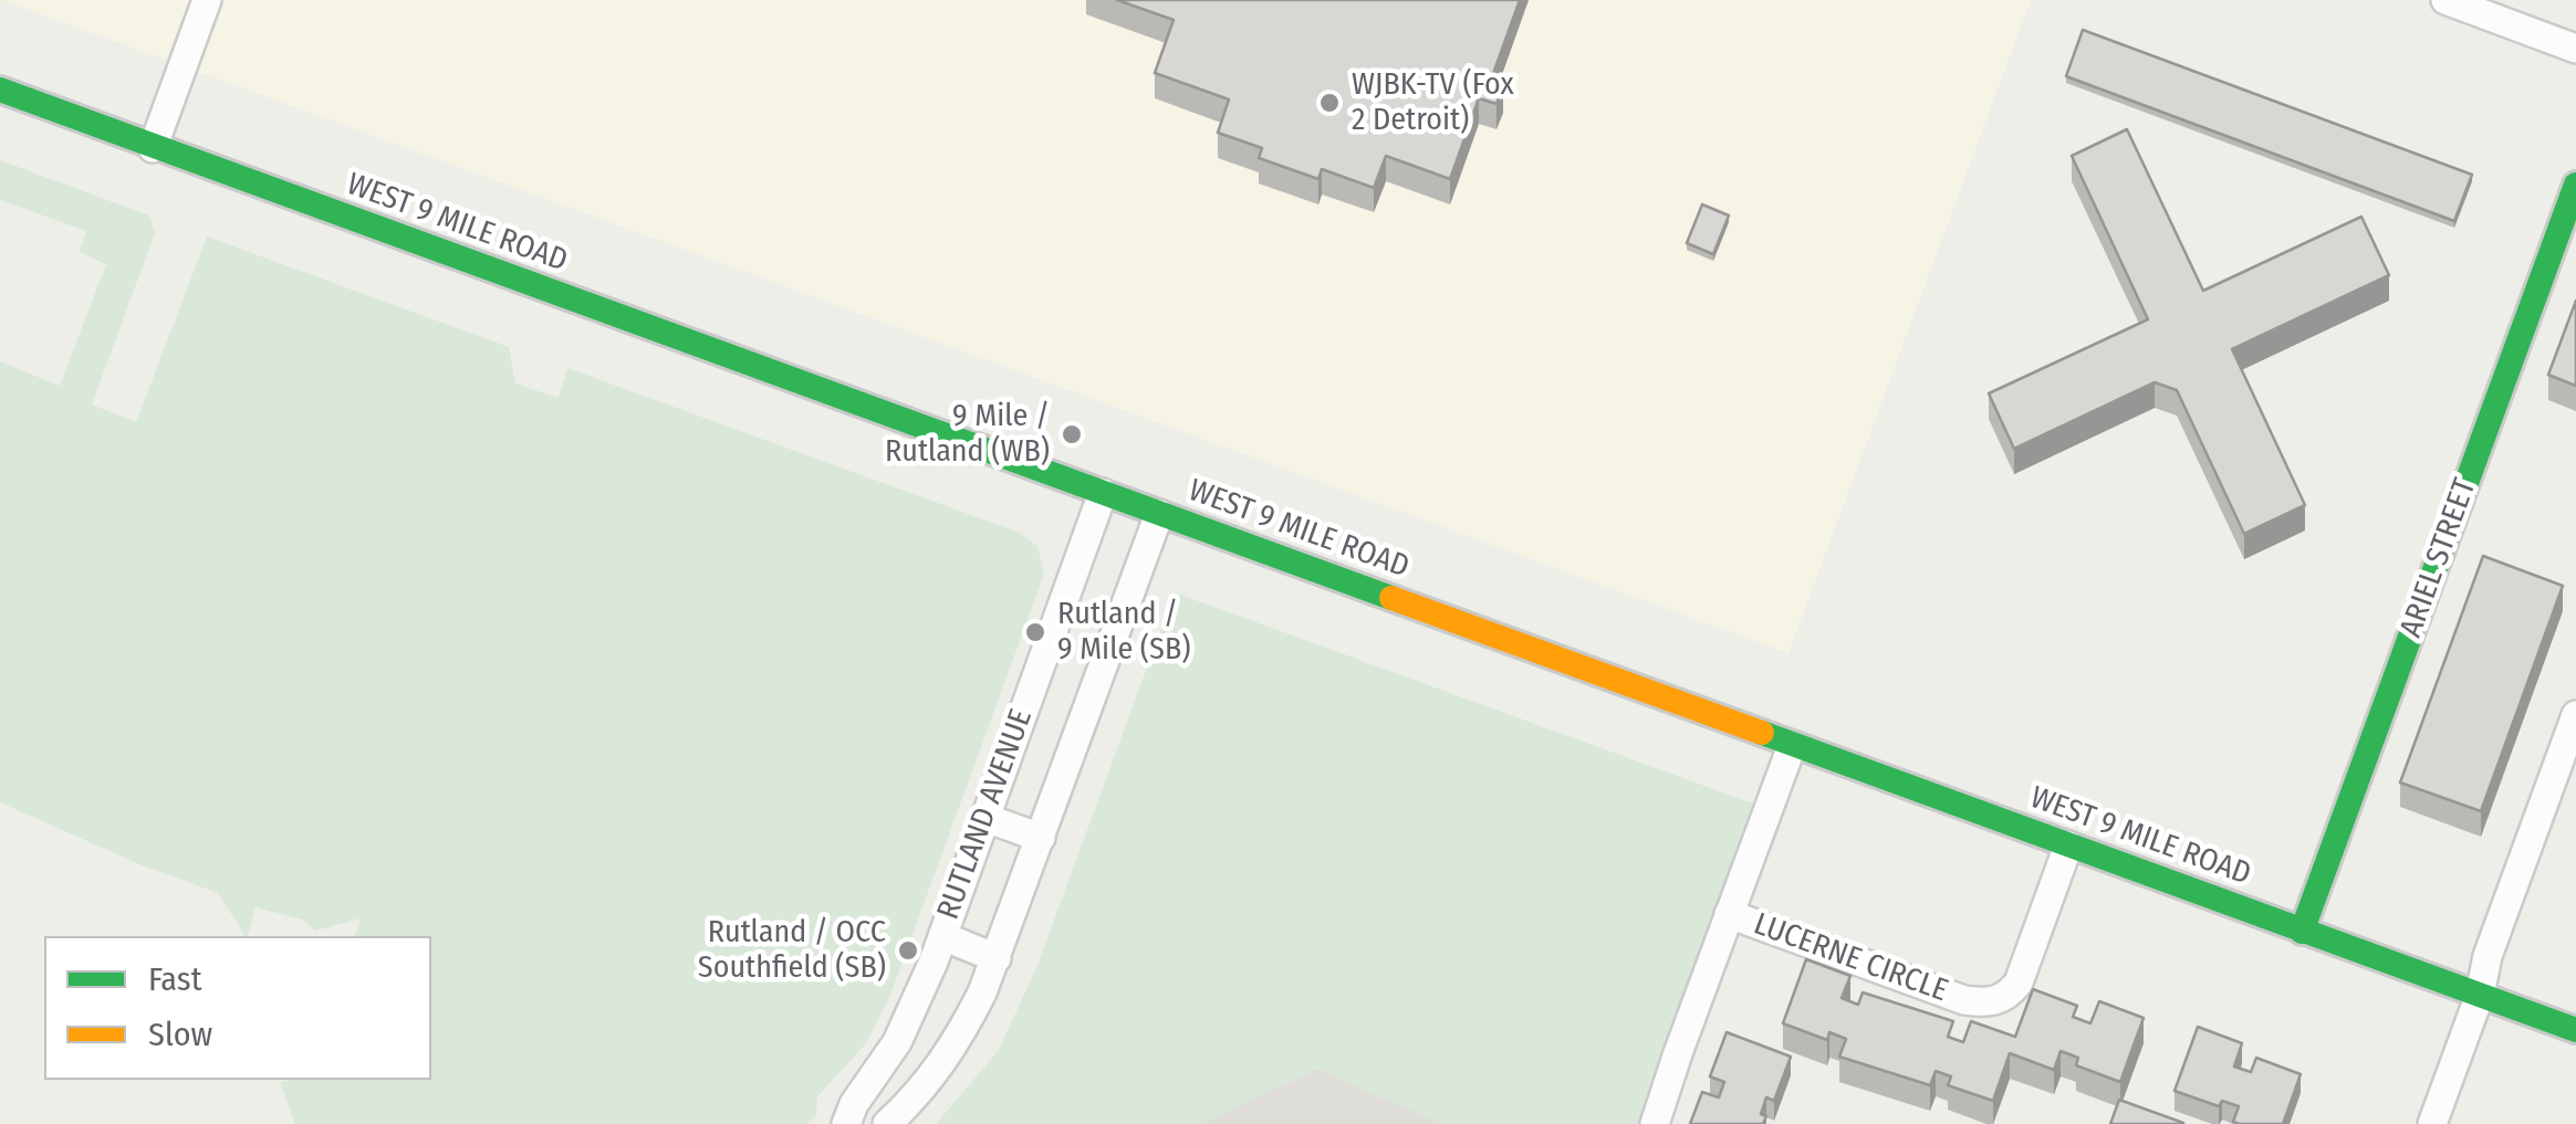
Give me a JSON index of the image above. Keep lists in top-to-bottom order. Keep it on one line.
{"streets":{"main road":["WEST 9 MILE ROAD","ARIEL STREET"],"street":["RUTLAND AVENUE","LUCERNE CIRCLE"]},"crossings":[["WEST 9 MILE ROAD","ARIEL STREET"],["WEST 9 MILE ROAD","RUTLAND AVENUE"],["WEST 9 MILE ROAD","LUCERNE CIRCLE"]],"places":["WJBK-TV (Fox 2 Detroit)","9 Mile / Rutland (WB)","Rutland / 9 Mile (SB)","Rutland / OCC Southfield (SB)"],"legend":["Fast","Slow"]}
